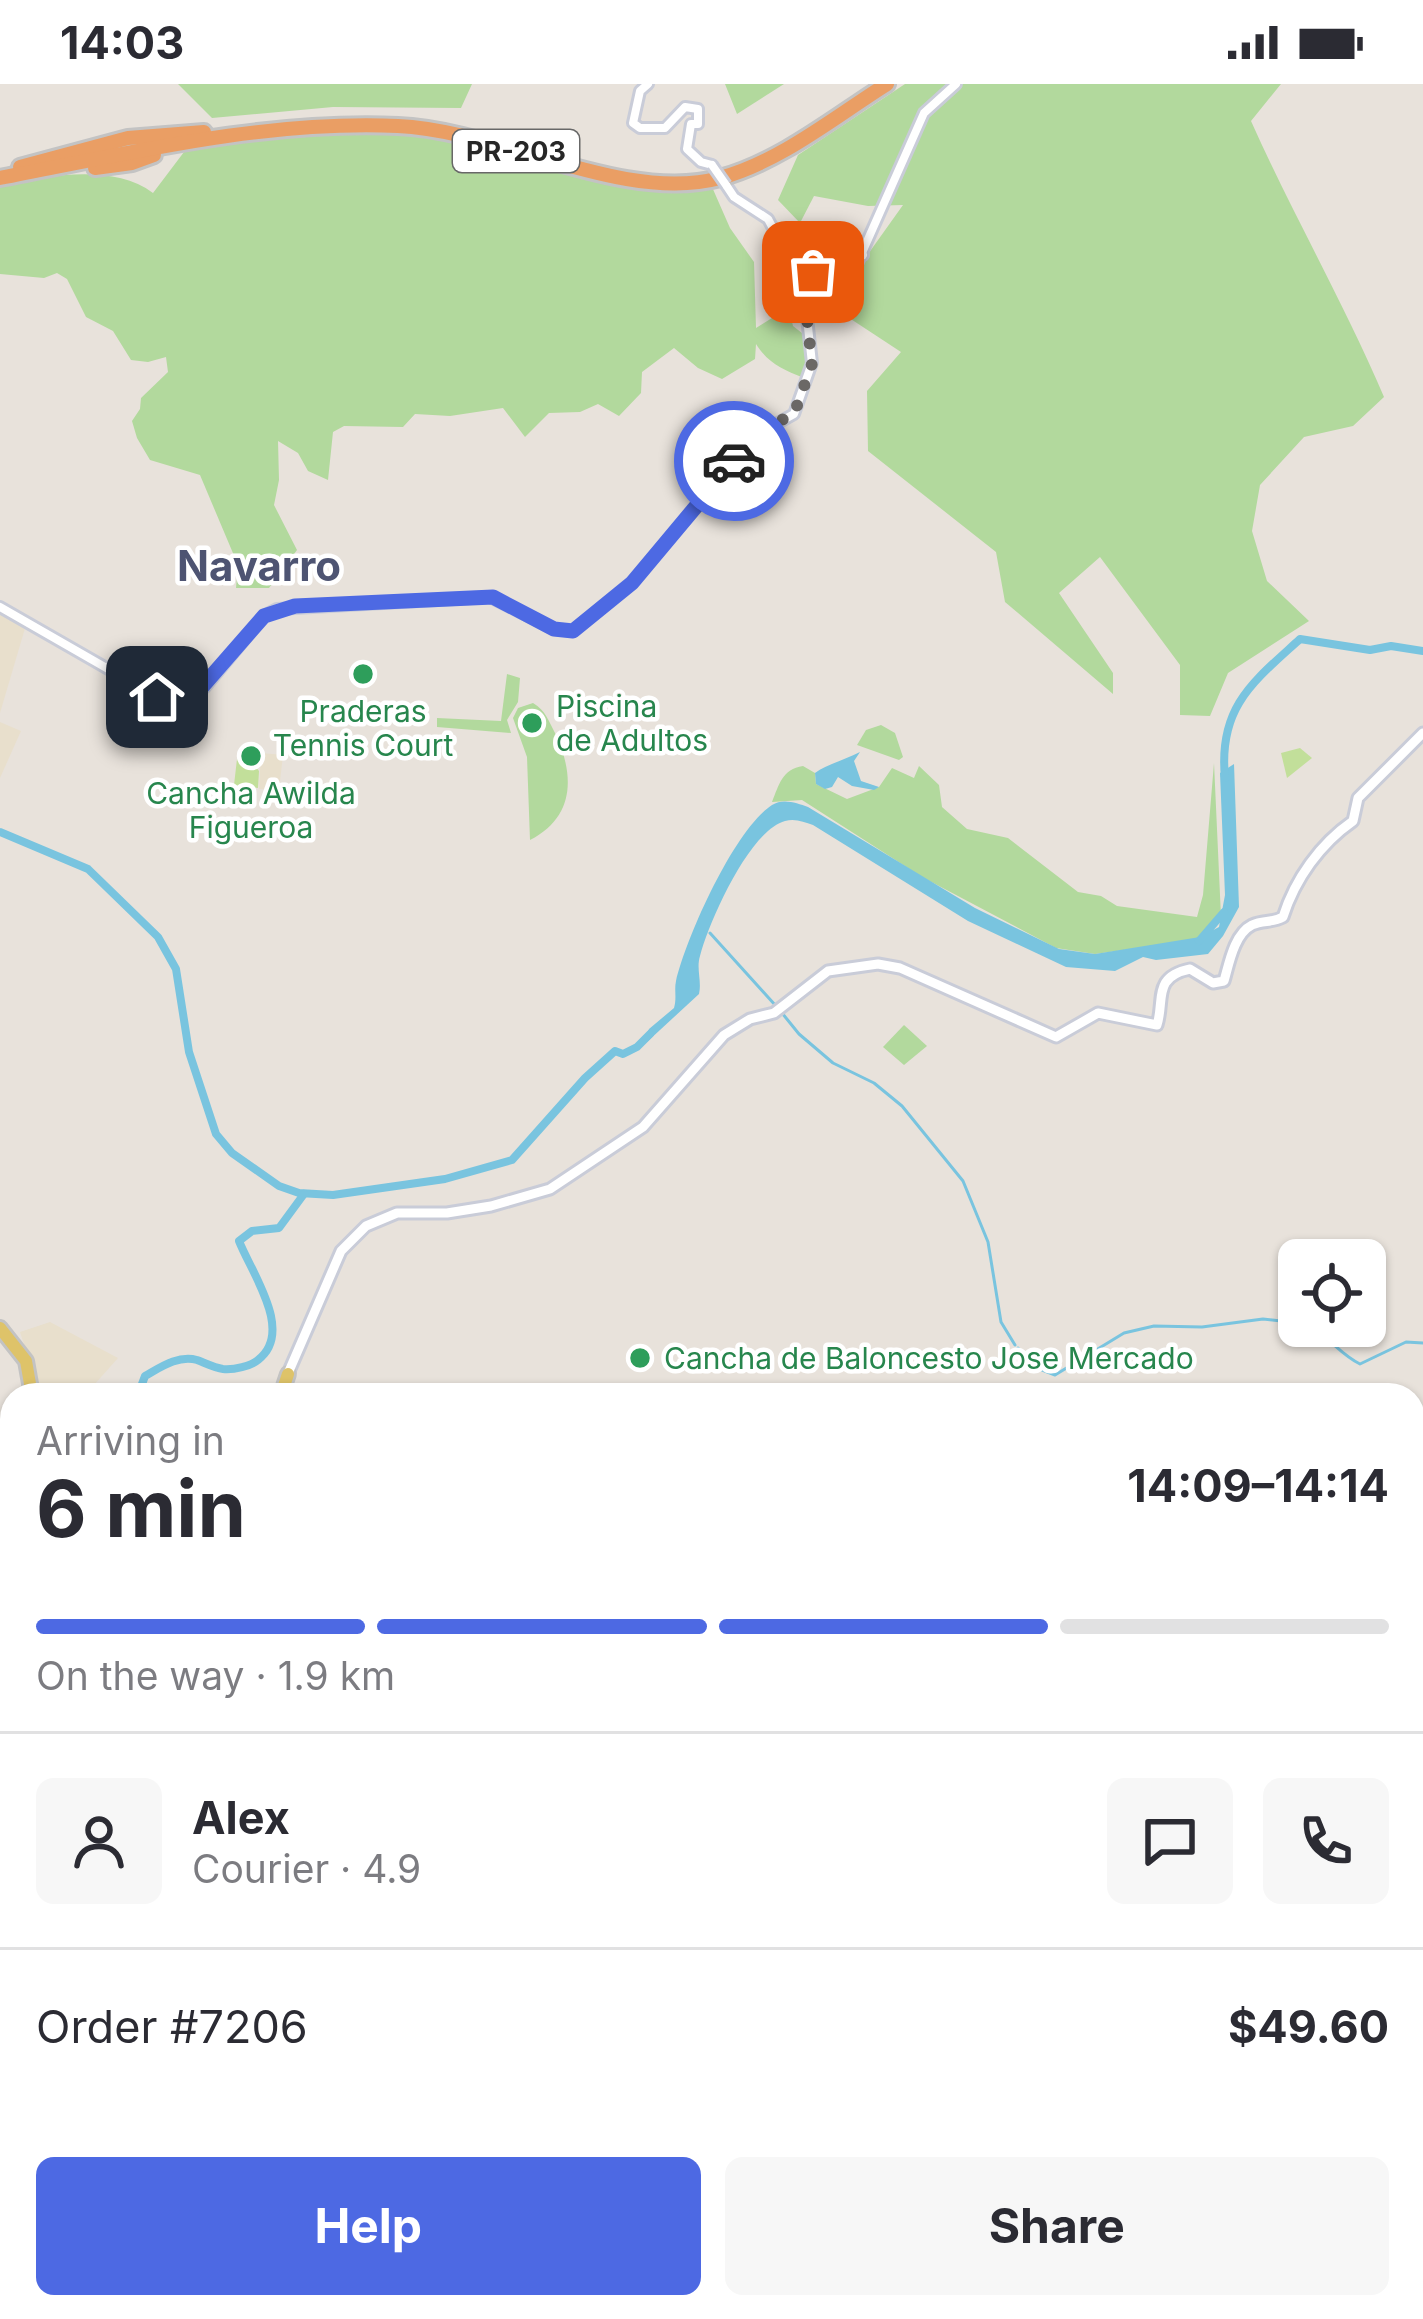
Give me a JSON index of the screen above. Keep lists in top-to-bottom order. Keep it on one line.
{"streets":{"highway":["PR-203"]},"districts":["Navarro"],"places":["Praderas Tennis Court","Piscina de Adultos","Cancha Awilda Figueroa","Cancha de Baloncesto Jose Mercado"],"page":{"status":"14:03","heading":["6 min","Arriving in","14:09–14:14"],"panel":["Alex","Courier · 4.9","Order #7206","$49.60"],"bar":"On the way · 1.9 km","buttons":["Help","Share"]}}
